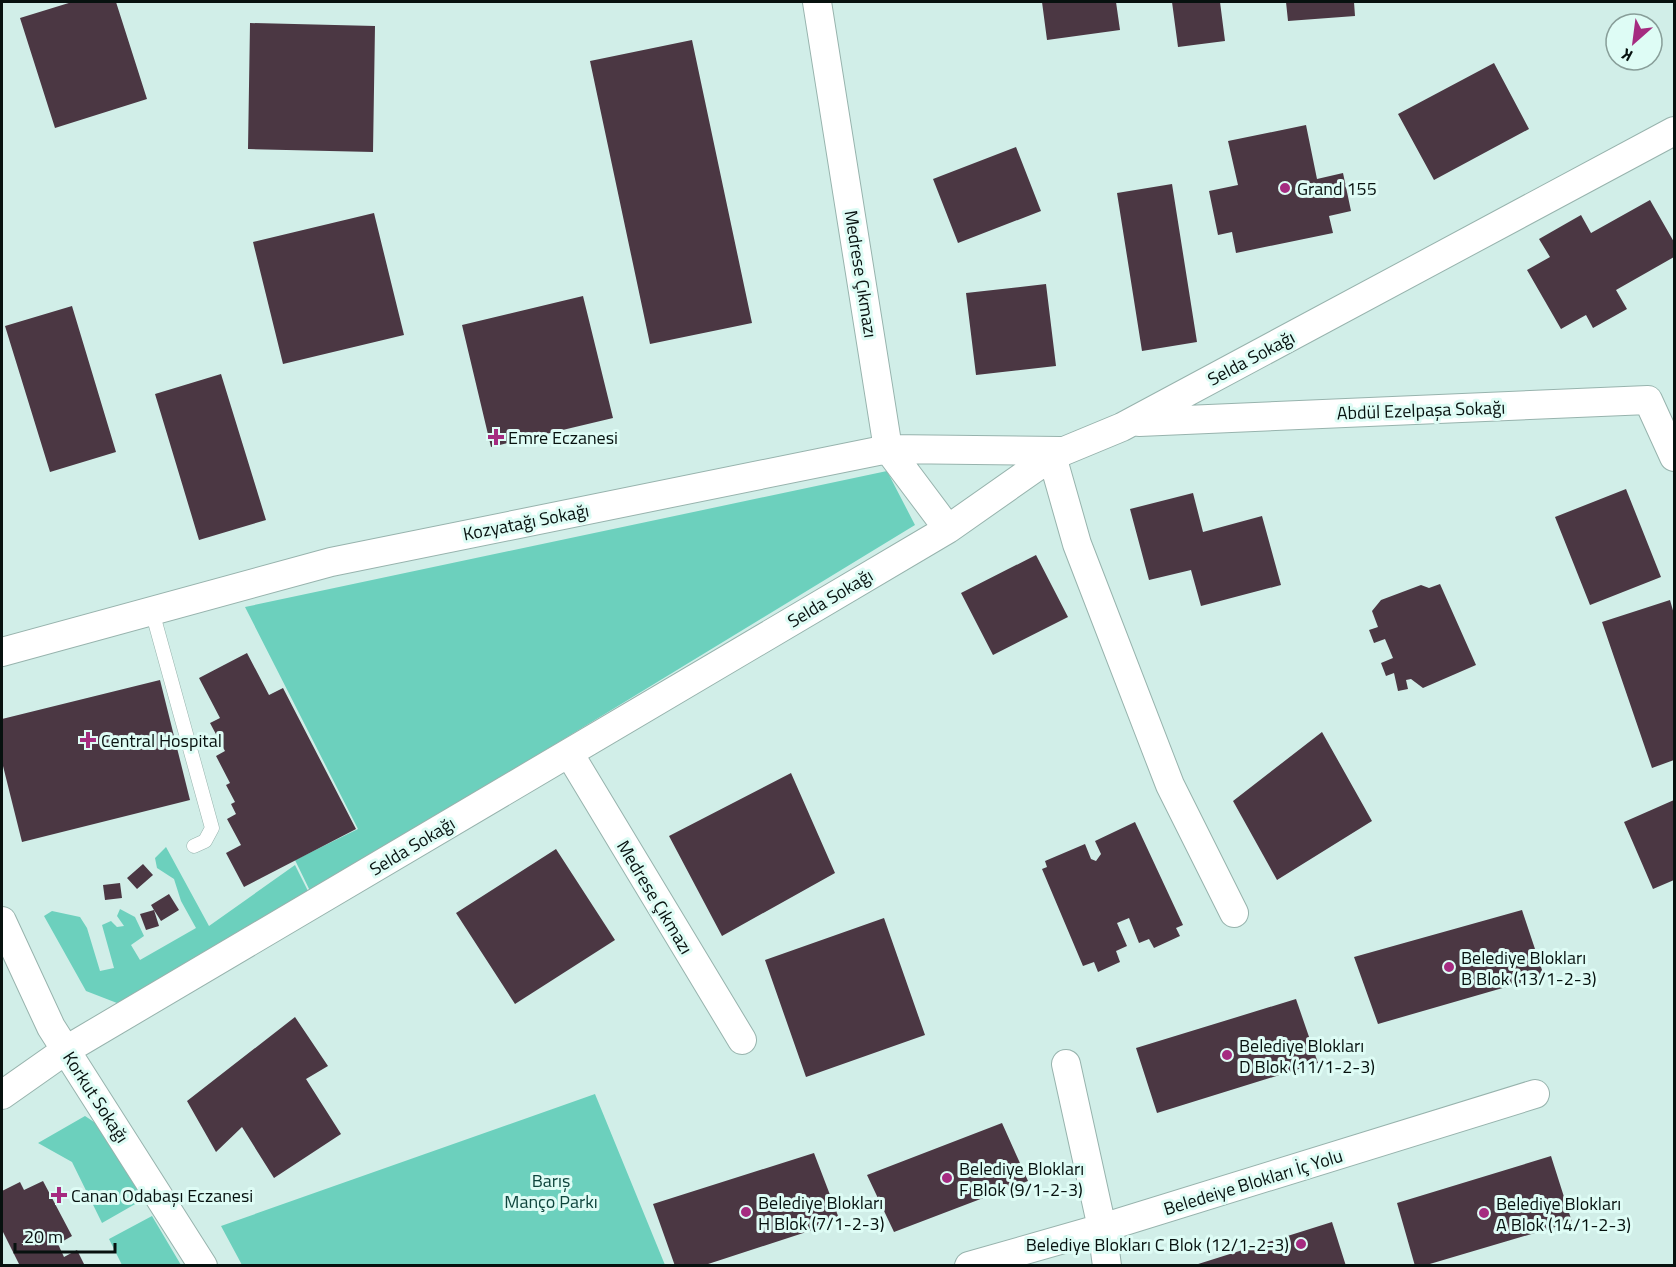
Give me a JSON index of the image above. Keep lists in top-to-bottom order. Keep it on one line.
{"streets":{"street":["Medrese Çıkmazı","Selda Sokağı","Abdül Ezelpaşa Sokağı","Kozyatağı Sokağı","Korkut Sokağı","Beledeiye Blokları İç Yolu"]},"crossings":[["Medrese Çıkmazı","Selda Sokağı"],["Medrese Çıkmazı","Kozyatağı Sokağı"],["Selda Sokağı","Abdül Ezelpaşa Sokağı"],["Selda Sokağı","Kozyatağı Sokağı"],["Selda Sokağı","Korkut Sokağı"]],"parks":["Barış Manço Parkı"],"places":{"other":["Grand 155","Belediye Blokları B Blok (13/1-2-3)","Belediye Blokları D Blok (11/1-2-3)","Belediye Blokları F Blok (9/1-2-3)","Belediye Blokları H Blok (7/1-2-3)","Belediye Blokları A Blok (14/1-2-3)","Belediye Blokları C Blok (12/1-2-3)"],"health":["Emre Eczanesi","Central Hospital","Canan Odabaşı Eczanesi"]},"scale_bar":"20 m","north":"bottom left"}
